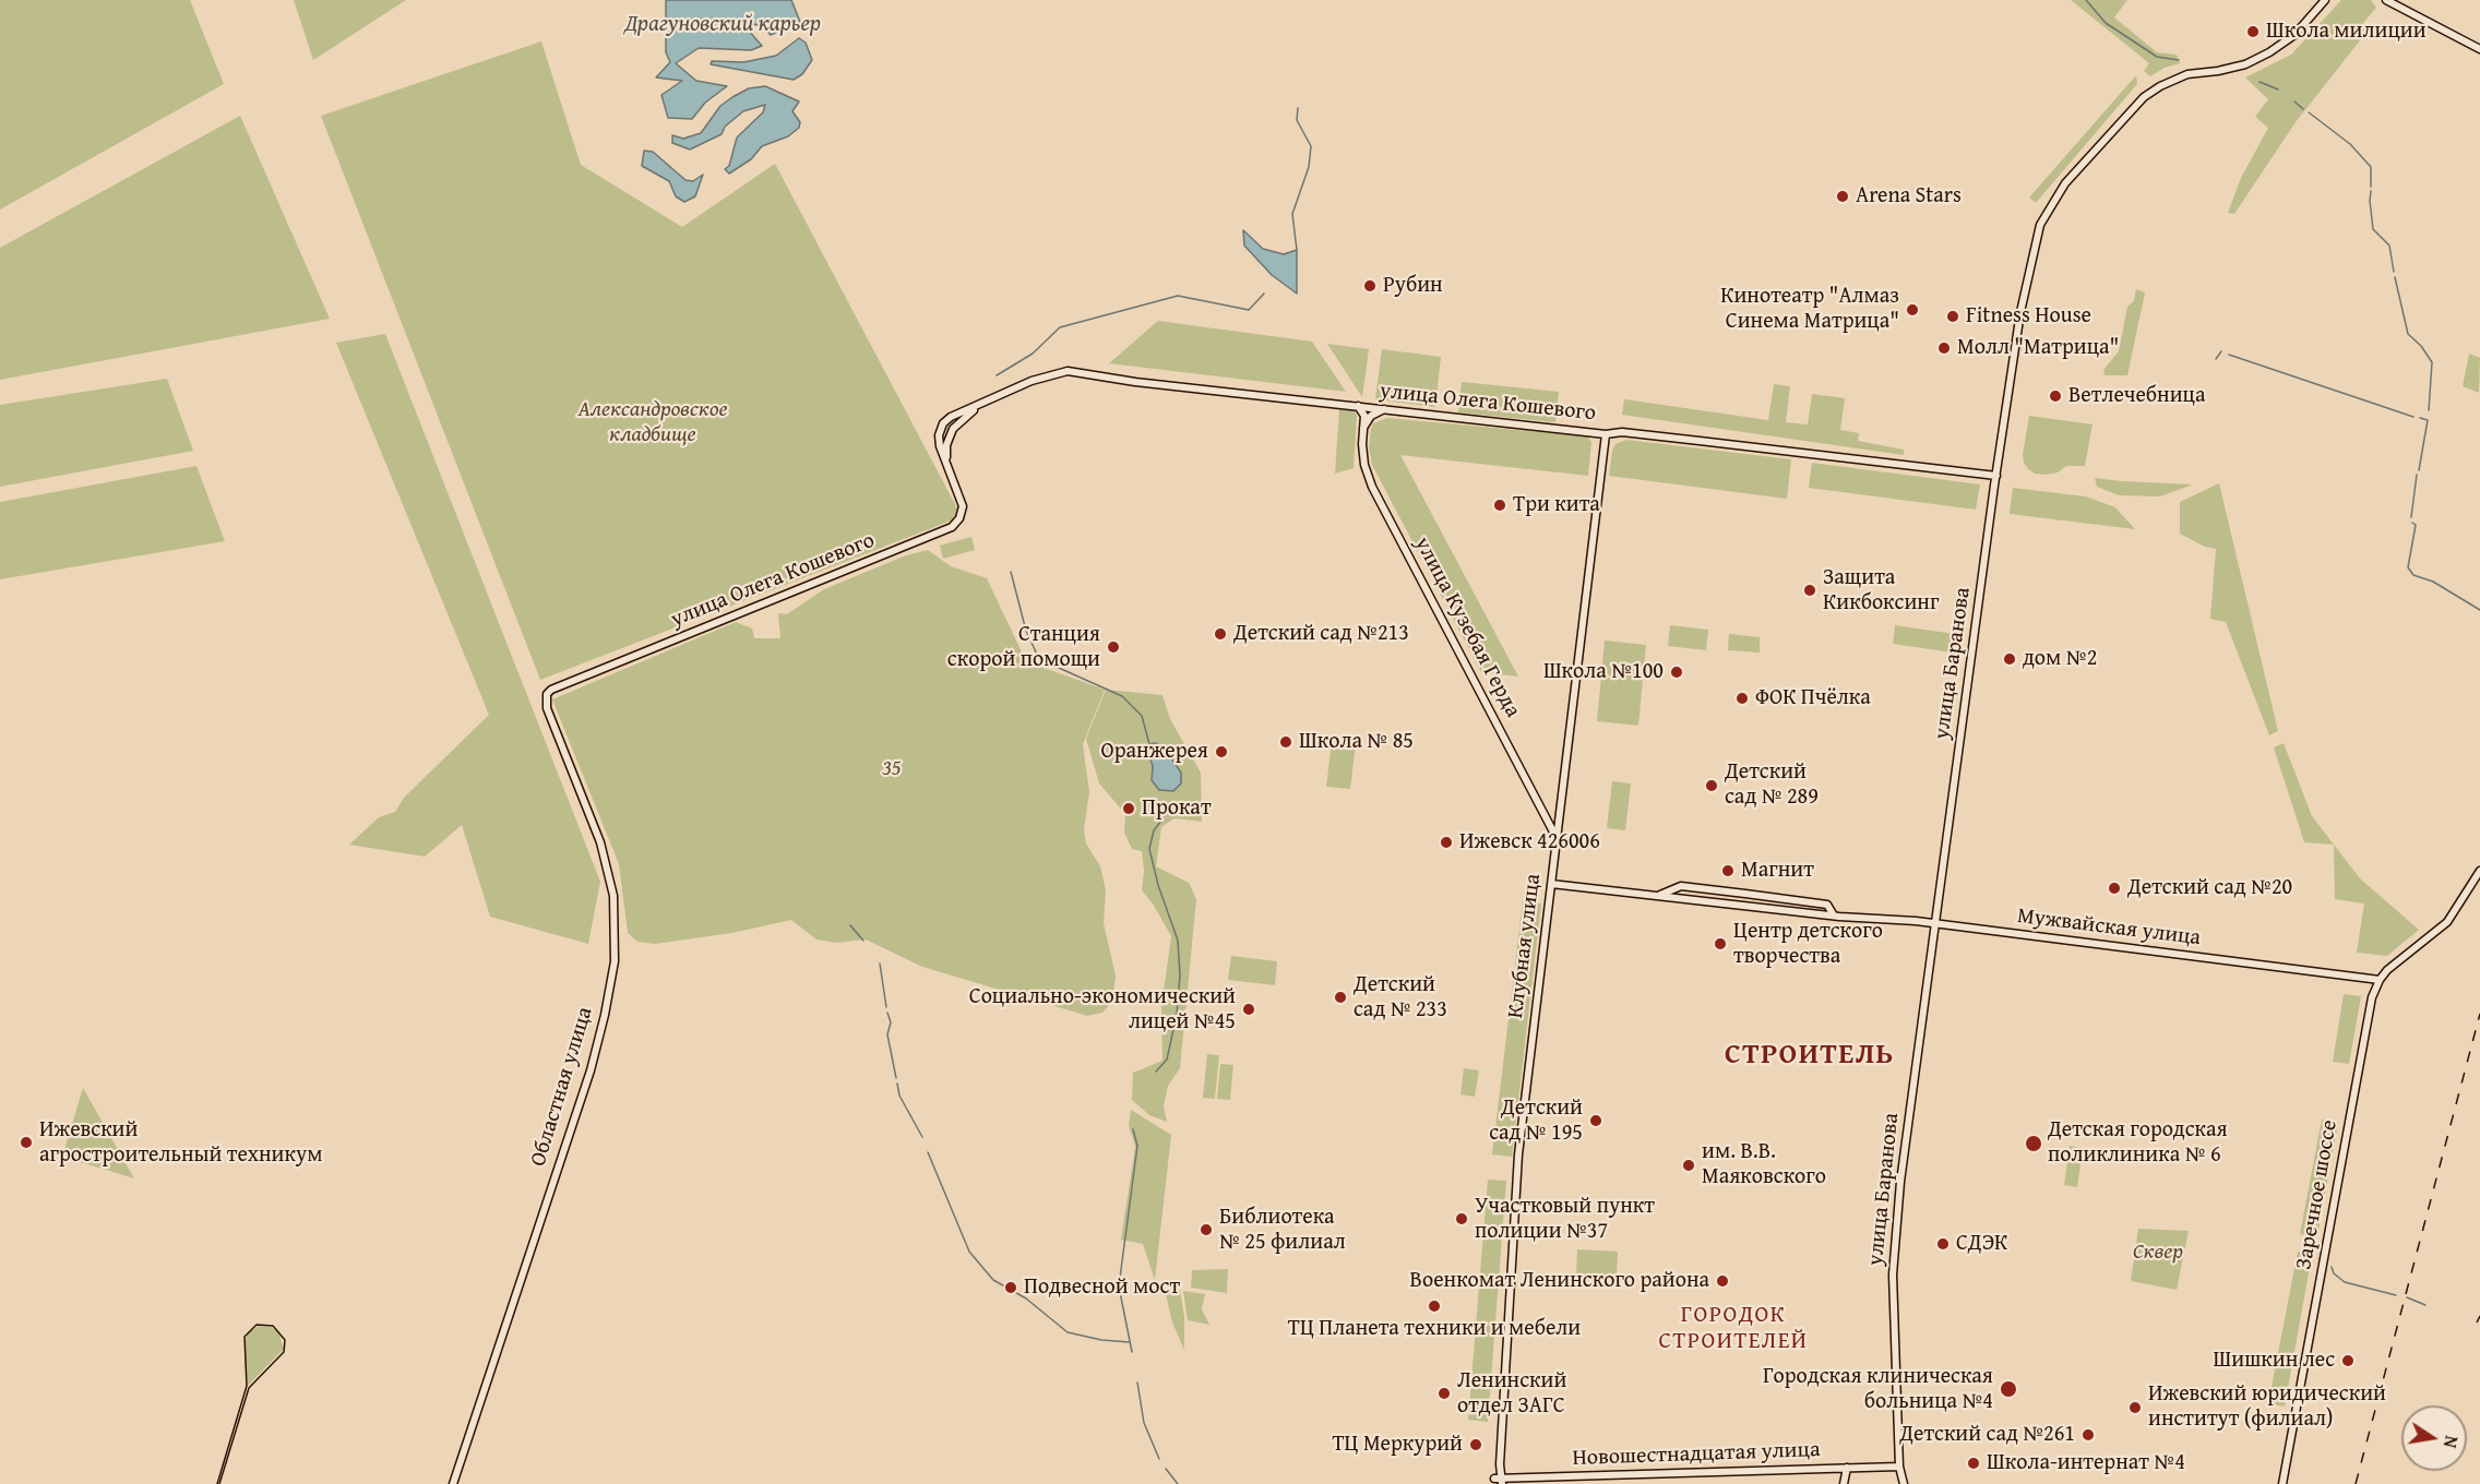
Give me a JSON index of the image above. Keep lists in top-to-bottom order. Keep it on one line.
{"streets":{"main road":["улица Олега Кошевого","улица Кузебая Герда","улица Баранова","Мужвайская улица","Клубная улица","Областная улица","Заречное шоссе","Новошестнадцатая улица"]},"crossings":[["улица Олега Кошевого","улица Кузебая Герда"],["улица Олега Кошевого","улица Баранова"],["улица Олега Кошевого","Клубная улица"],["улица Олега Кошевого","Областная улица"],["улица Кузебая Герда","Клубная улица"],["улица Баранова","Мужвайская улица"],["улица Баранова","Новошестнадцатая улица"],["Мужвайская улица","Клубная улица"],["Мужвайская улица","Заречное шоссе"],["Клубная улица","Новошестнадцатая улица"]],"districts":["СТРОИТЕЛЬ","ГОРОДОК СТРОИТЕЛЕЙ"],"water":["Драгуновский карьер"],"parks":["Александровское кладбище","35","Сквер"],"places":["Школа милиции","Arena Stars","Рубин","Кинотеатр \"Алмаз Синема Матрица\"","Fitness House","Молл \"Матрица\"","Ветлечебница","Три кита","Защита Кикбоксинг","Детский сад №213","Станция скорой помощи","дом №2","Школа №100","ФОК Пчёлка","Школа № 85","Оранжерея","Детский сад № 289","Прокат","Ижевск 426006","Магнит","Детский сад №20","Центр детского творчества","Детский сад № 233","Социально-экономический лицей №45","Детский сад № 195","Ижевский агростроительный техникум","Детская городская поликлиника № 6","им. В.В. Маяковского","Участковый пункт полиции №37","Библиотека № 25 филиал","СДЭК","Военкомат Ленинского района","Подвесной мост","ТЦ Планета техники и мебели","Шишкин лес","Городская клиническая больница №4","Ленинский отдел ЗАГС","Ижевский юридический институт (филиал)","Детский сад №261","ТЦ Меркурий","Школа-интернат №4"],"north":"right"}
